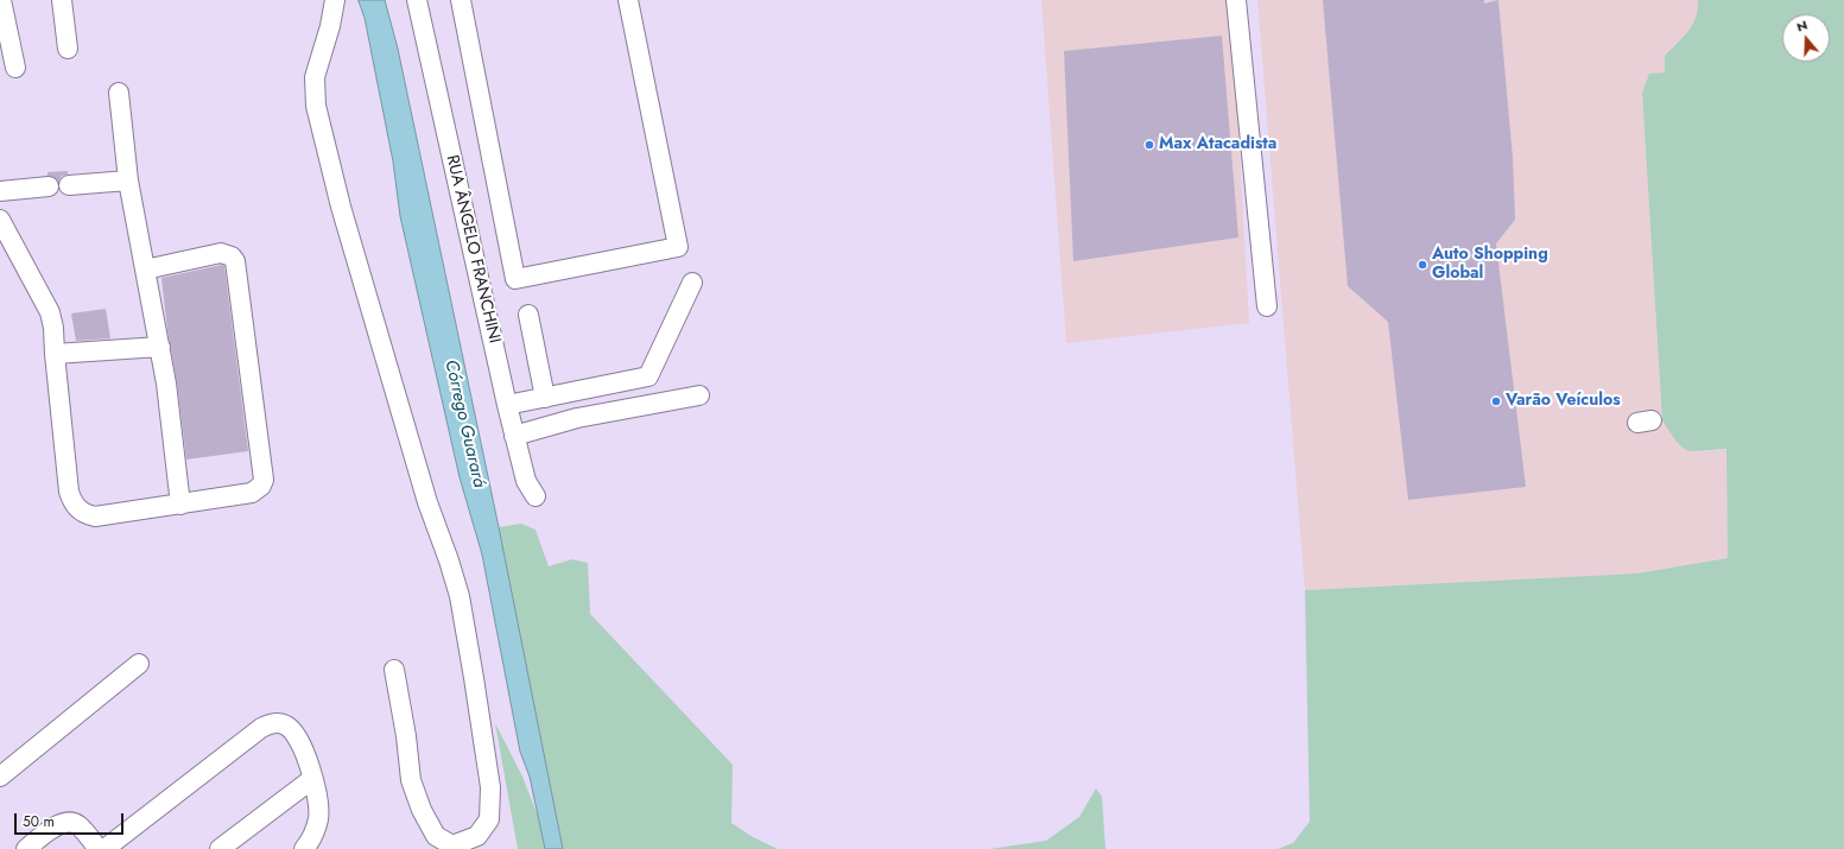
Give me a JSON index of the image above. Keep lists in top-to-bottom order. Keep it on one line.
{"streets":{"street":["RUA ÂNGELO FRANCHINI"]},"water":["Córrego Guarará"],"places":["Max Atacadista","Auto Shopping Global","Varão Veículos"],"scale_bar":"50 m","north":"top"}
